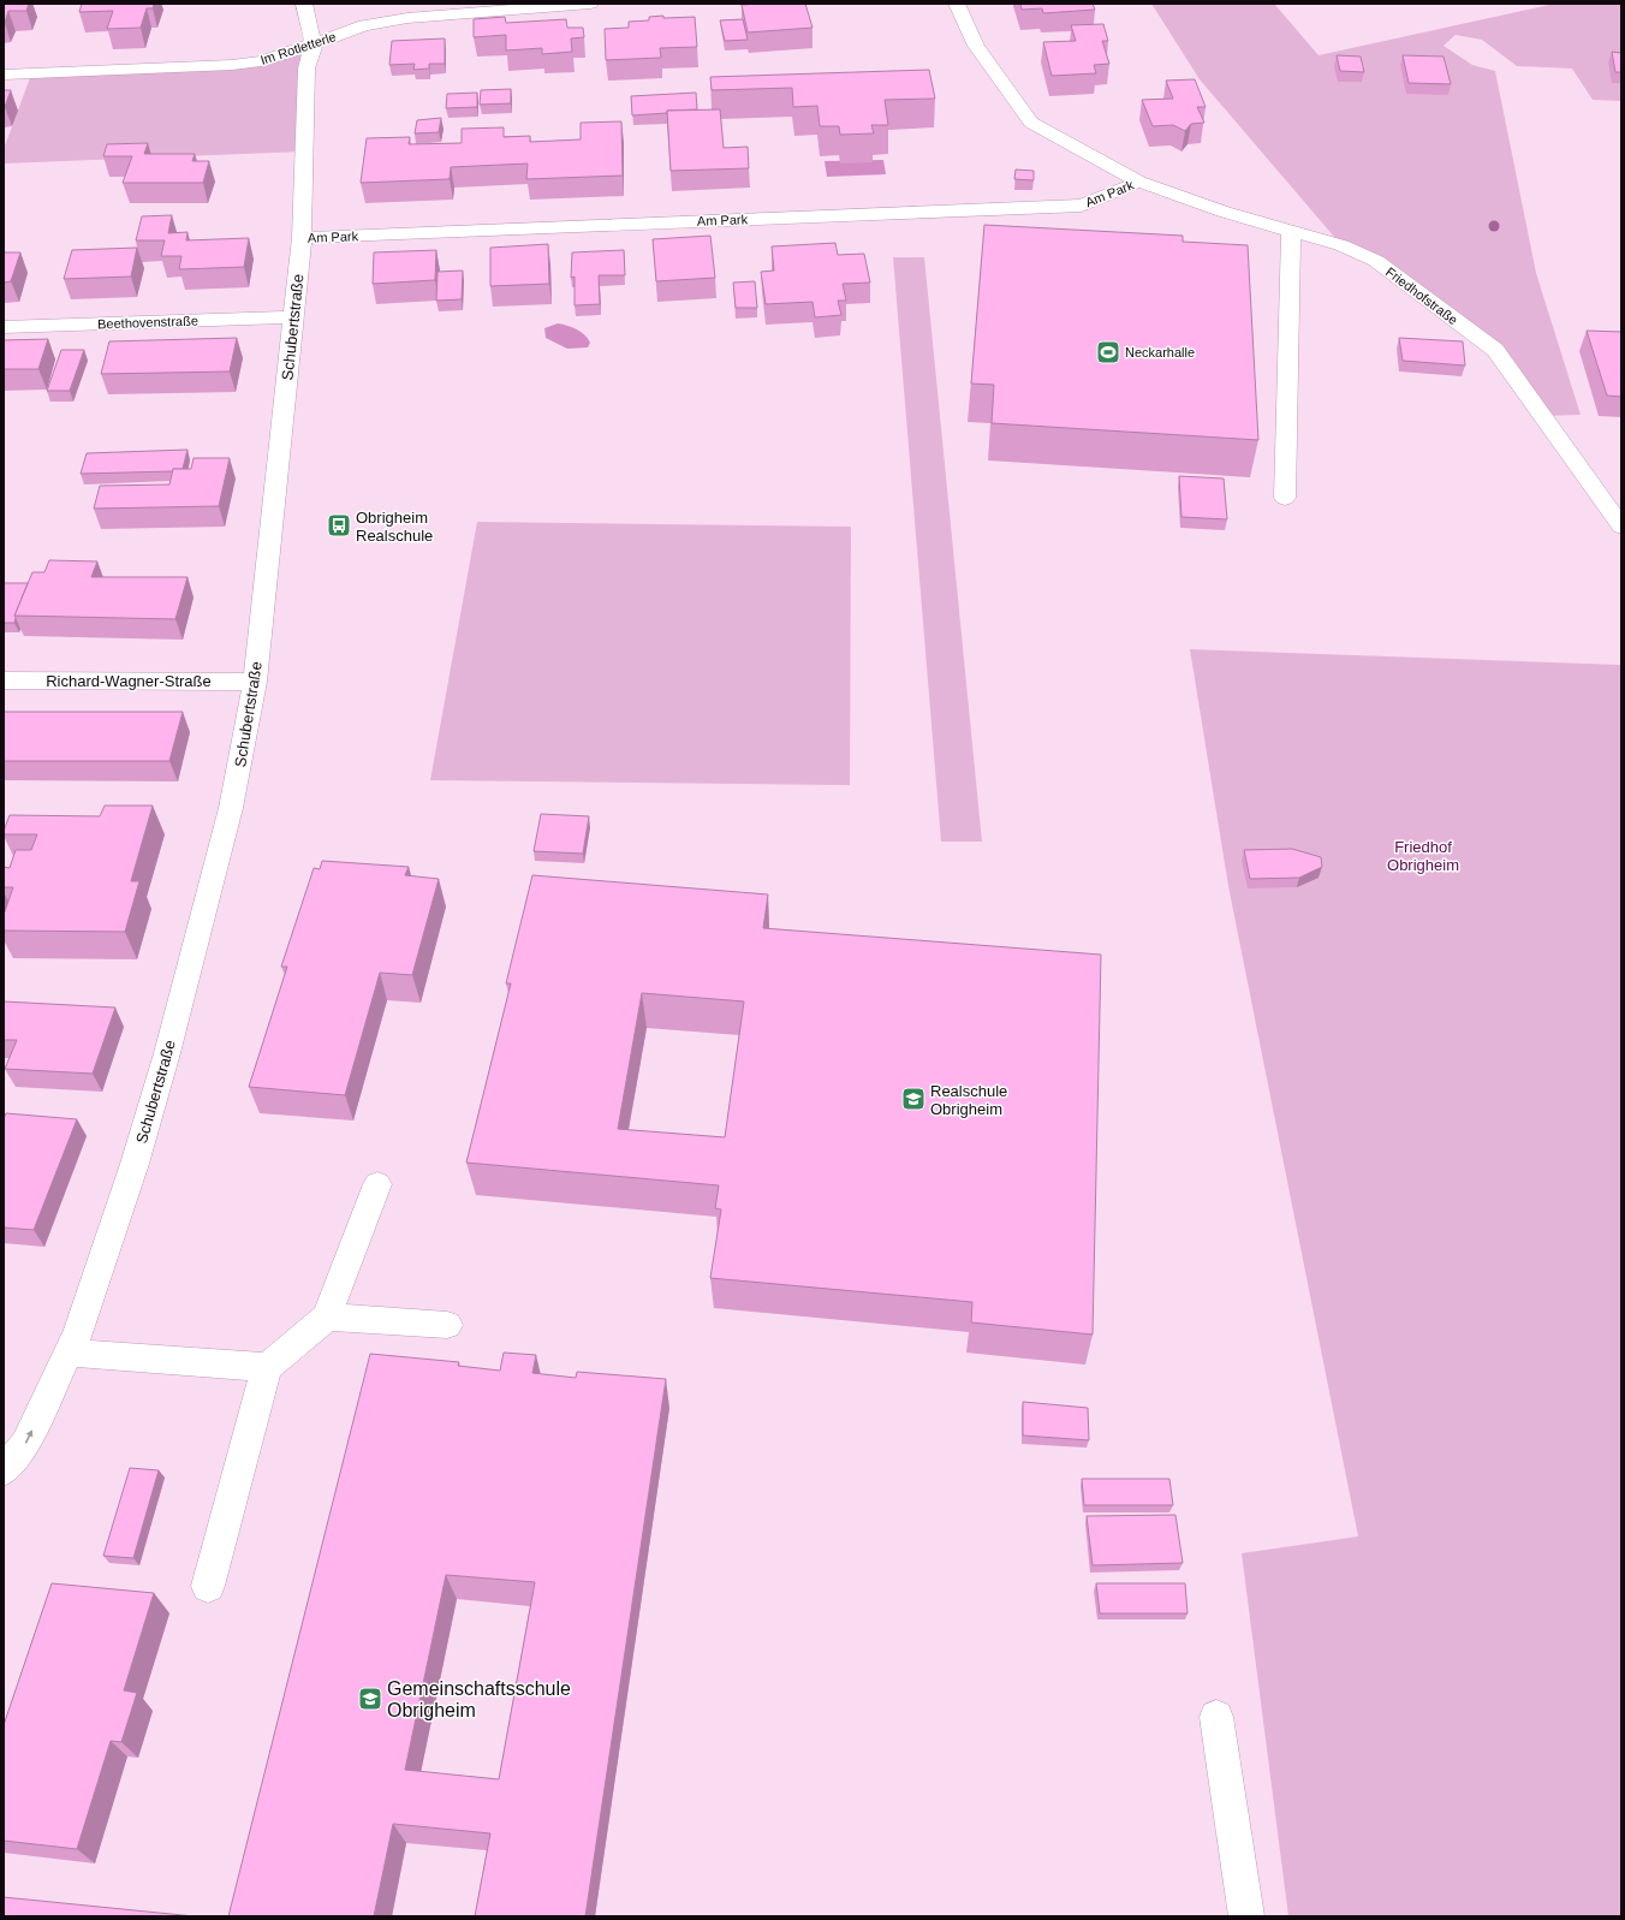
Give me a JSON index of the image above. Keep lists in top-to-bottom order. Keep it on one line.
{"streets":{"street":["Im Rotletterle","Am Park","Friedhofstraße","Beethovenstraße","Schubertstraße","Richard-Wagner-Straße"]},"crossings":[["Im Rotletterle","Schubertstraße"],["Am Park","Friedhofstraße"],["Am Park","Schubertstraße"],["Beethovenstraße","Schubertstraße"],["Schubertstraße","Richard-Wagner-Straße"]],"parks":["Friedhof Obrigheim"],"places":{"sports":["Neckarhalle"],"bus stop":["Obrigheim Realschule"],"school or university":["Realschule Obrigheim","Gemeinschaftsschule Obrigheim"]}}
